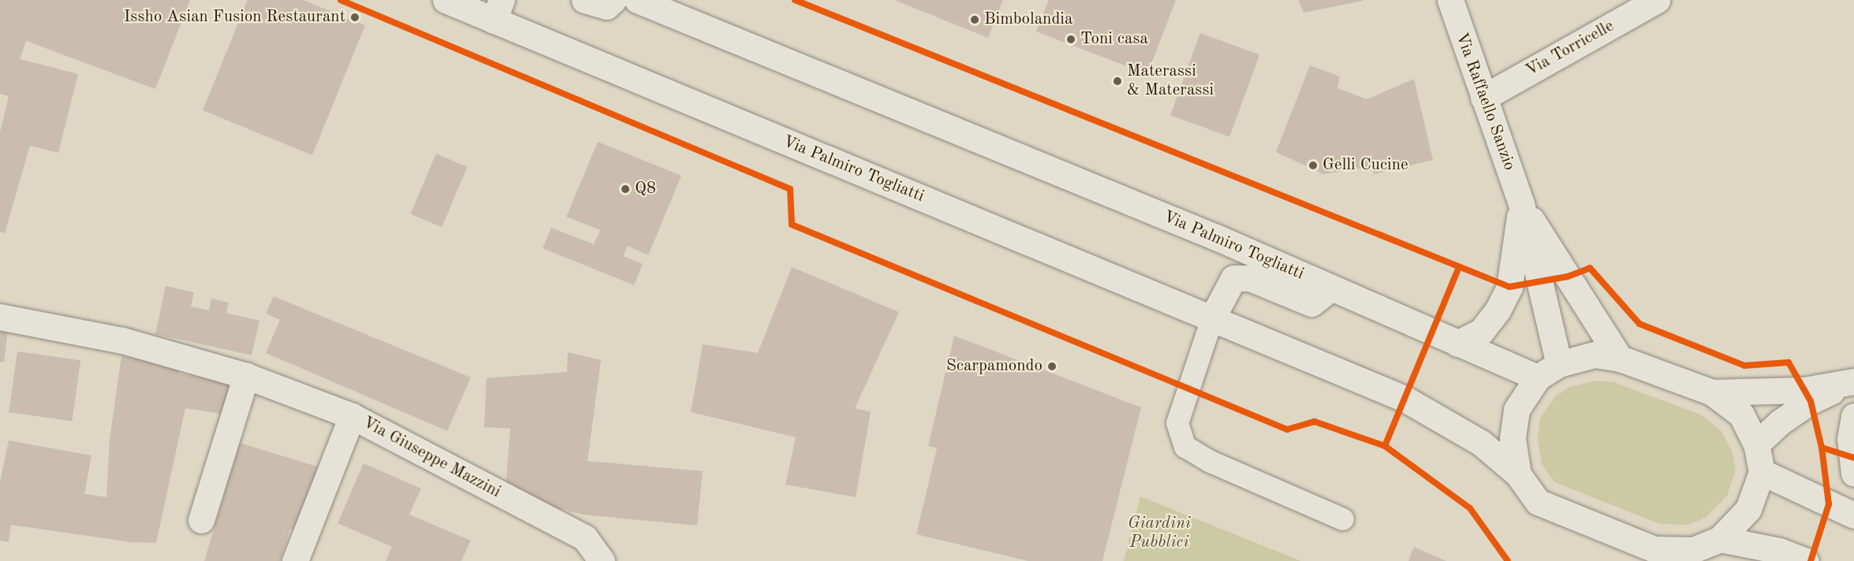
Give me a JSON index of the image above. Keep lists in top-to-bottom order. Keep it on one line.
{"streets":{"main road":["Via Torricelle","Via Raffaello Sanzio","Via Palmiro Togliatti","Via Giuseppe Mazzini"]},"crossings":[["Via Torricelle","Via Raffaello Sanzio"],["Via Raffaello Sanzio","Via Palmiro Togliatti"]],"parks":["Giardini Pubblici"],"places":["Issho Asian Fusion Restaurant","Bimbolandia","Toni casa","Materassi & Materassi","Gelli Cucine","Q8","Scarpamondo"]}
